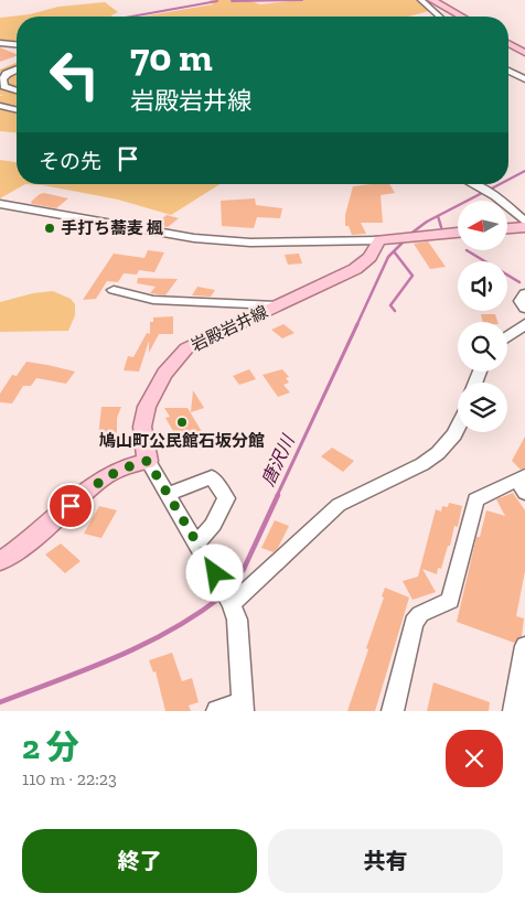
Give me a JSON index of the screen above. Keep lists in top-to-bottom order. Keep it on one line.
{"streets":{"main road":["岩殿岩井線"]},"water":["唐沢川"],"places":["手打ち蕎麦 楓","鳩山町公民館石坂分館"],"north":"left","page":{"turn":["70 m","岩殿岩井線"],"then":"その先","heading":["2 分","110 m · 22:23"],"buttons":["終了","共有"]}}
